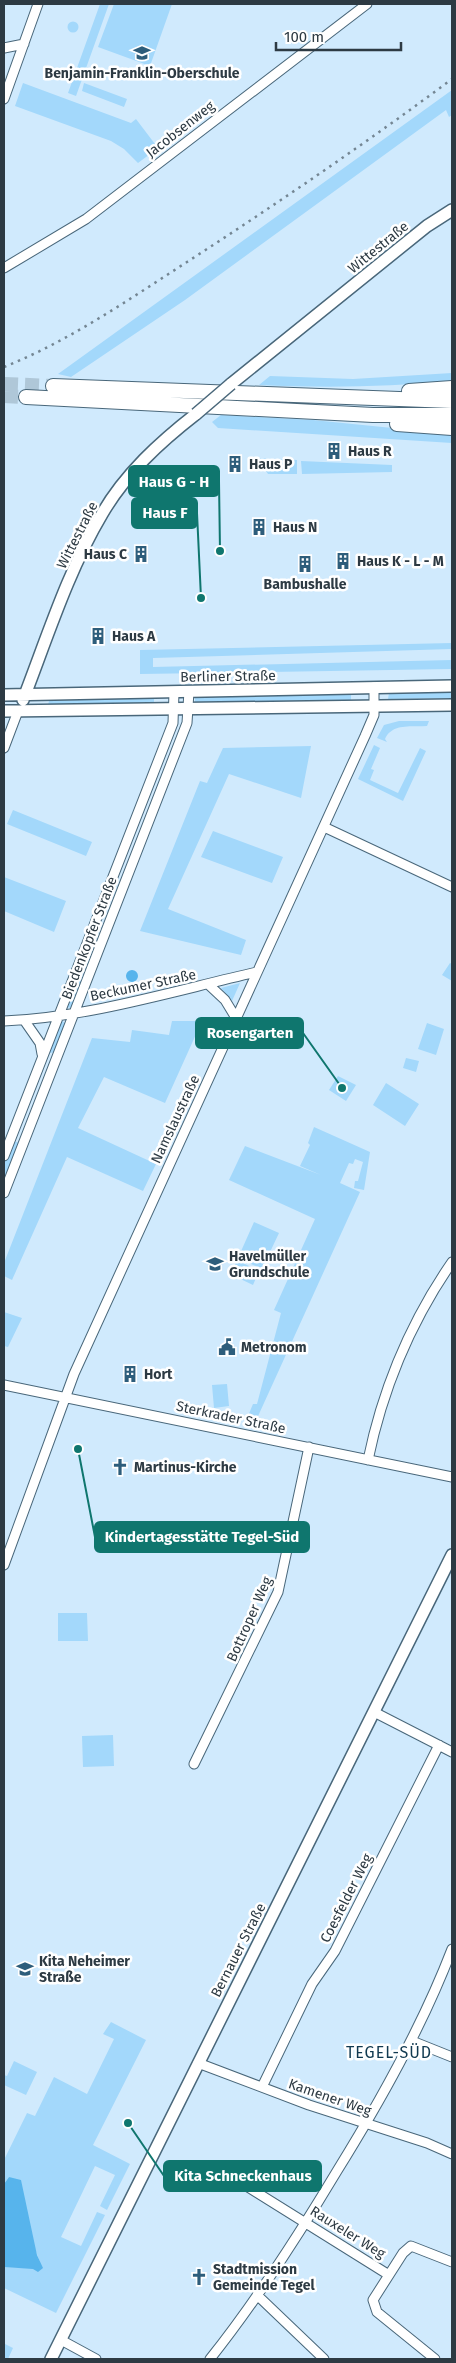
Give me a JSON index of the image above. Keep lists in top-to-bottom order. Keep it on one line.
{"streets":{"main road":["Wittestraße","Berliner Straße","Bernauer Straße"],"street":["Jacobsenweg","Biedenkopfer Straße","Beckumer Straße","Namslaustraße","Sterkrader Straße","Bottroper Weg","Coesfelder Weg","Kamener Weg","Rauxeler Weg"]},"crossings":[["Wittestraße","Berliner Straße"],["Berliner Straße","Biedenkopfer Straße"],["Berliner Straße","Namslaustraße"],["Biedenkopfer Straße","Beckumer Straße"],["Beckumer Straße","Namslaustraße"],["Namslaustraße","Sterkrader Straße"],["Sterkrader Straße","Bottroper Weg"],["Coesfelder Weg","Kamener Weg"],["Bernauer Straße","Kamener Weg"]],"districts":["TEGEL-SÜD"],"places":{"school or university":["Benjamin-Franklin-Oberschule","Havelmüller Grundschule","Kita Neheimer Straße"],"building":["Haus R","Haus P","Haus N","Haus C","Haus K - L - M","Bambushalle","Haus A","Hort"],"other":["Haus G - H","Haus F","Rosengarten","Kindertagesstätte Tegel-Süd","Kita Schneckenhaus"],"public building":["Metronom"],"church":["Martinus-Kirche","Stadtmission Gemeinde Tegel"]},"scale_bar":"100 m"}
